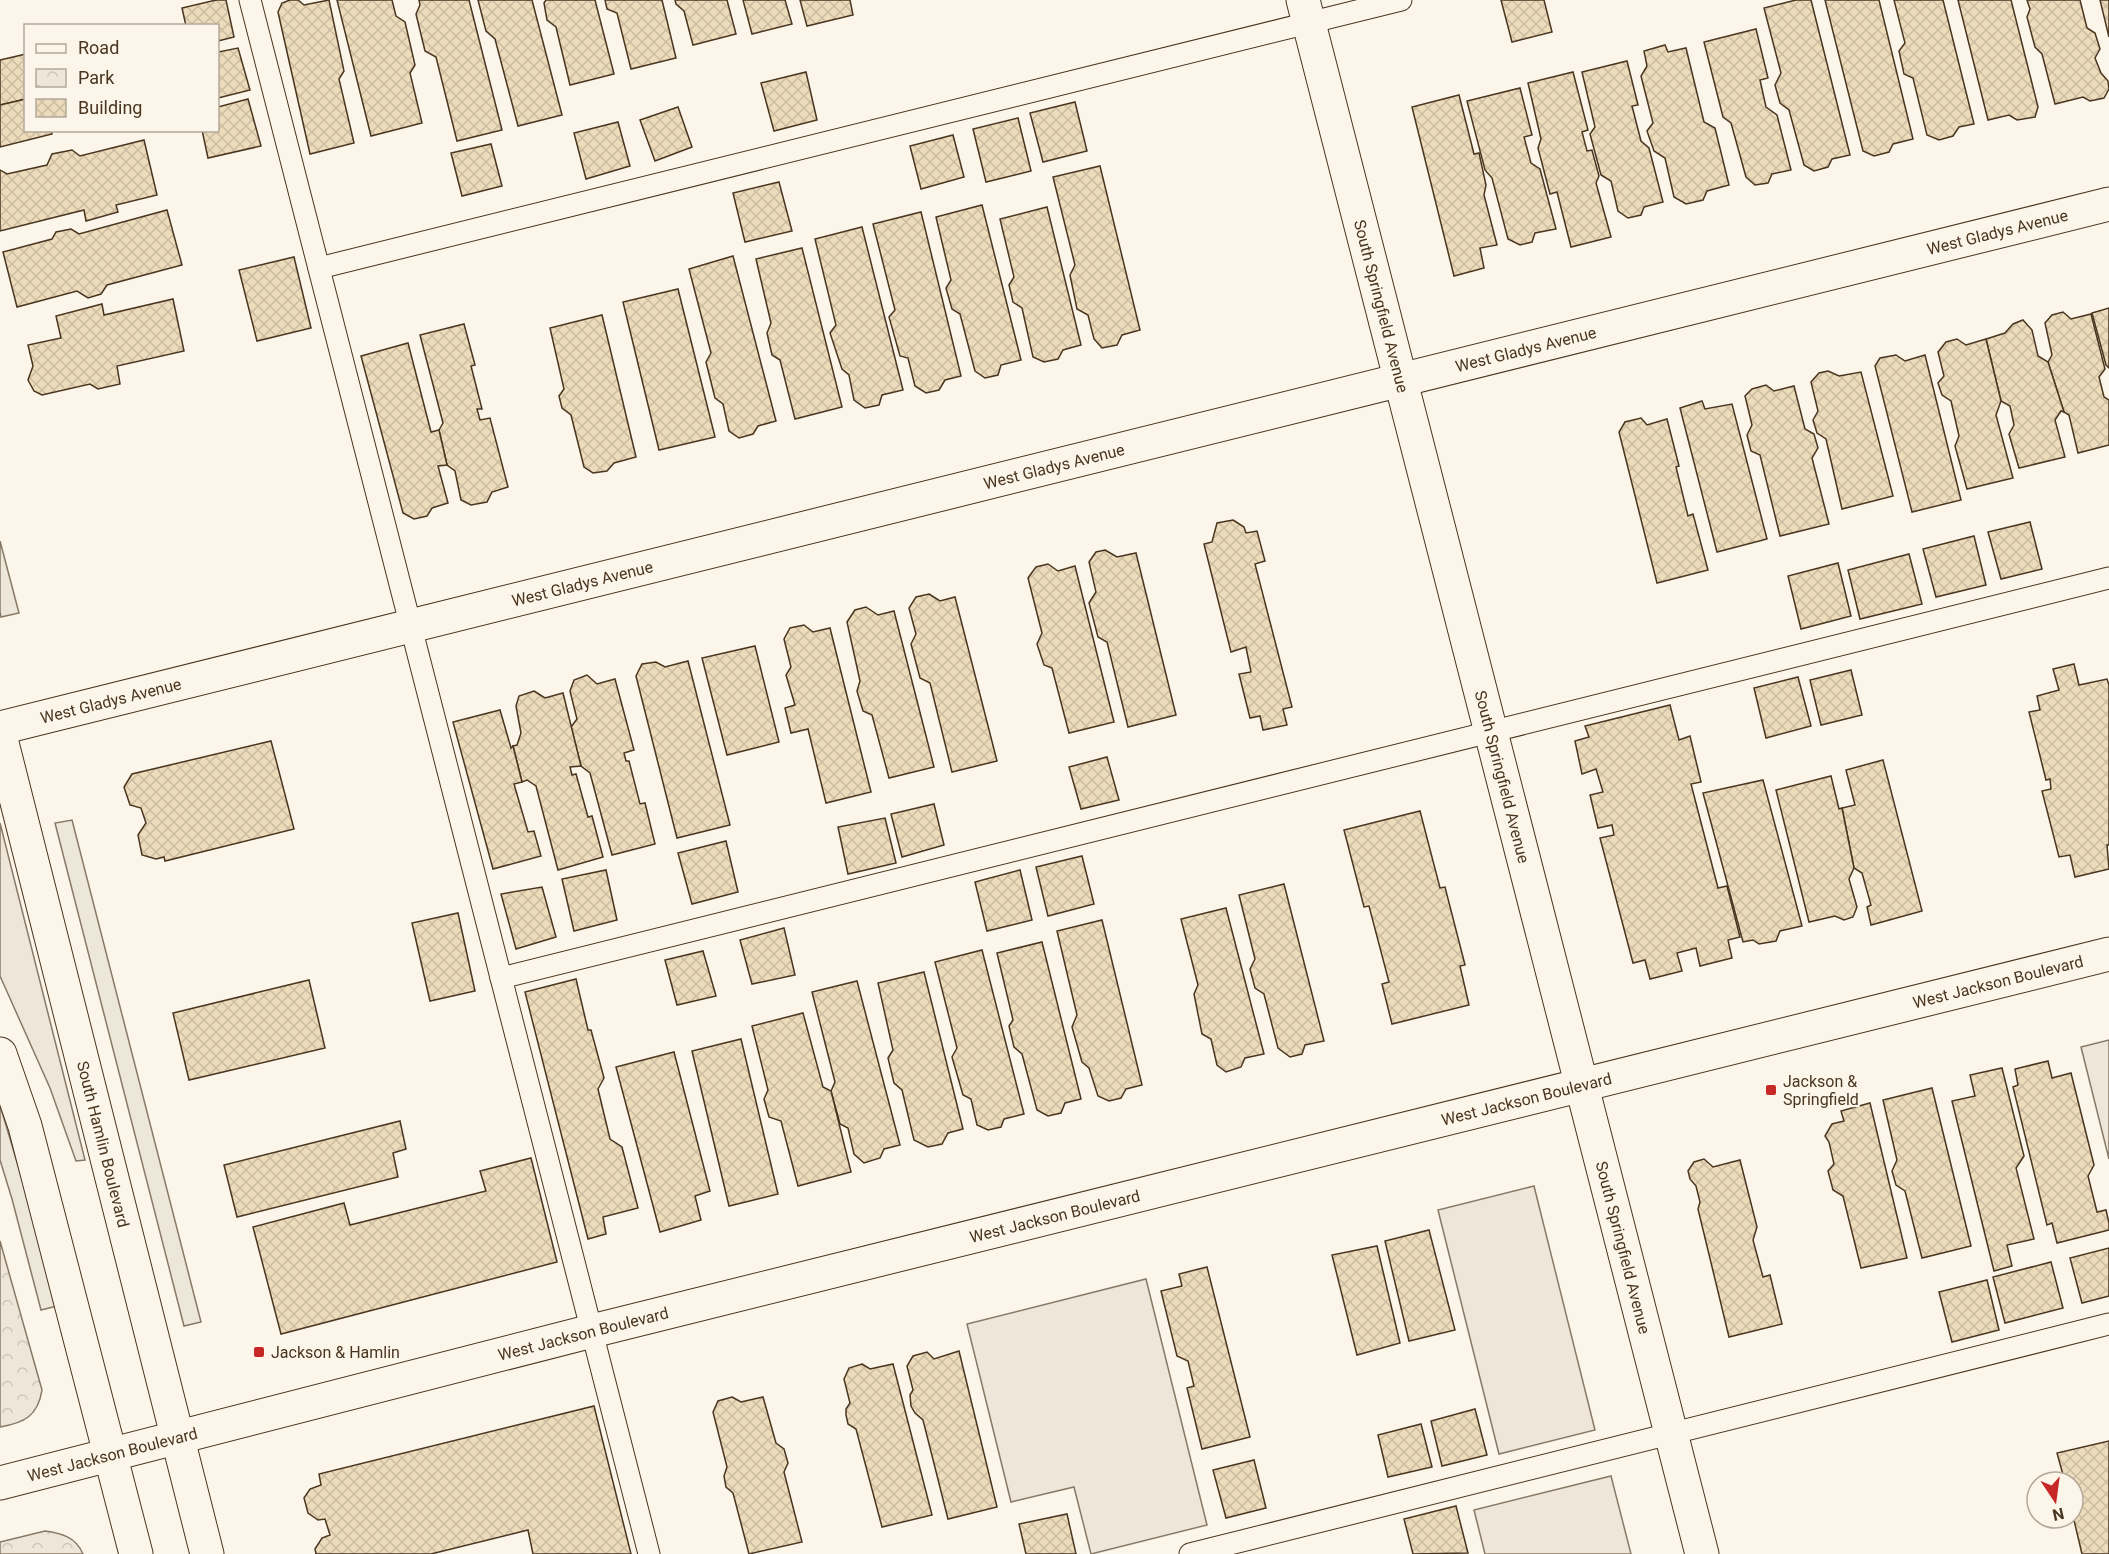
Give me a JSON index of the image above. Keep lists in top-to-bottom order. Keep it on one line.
{"streets":{"street":["West Gladys Avenue","South Springfield Avenue","West Jackson Boulevard","South Hamlin Boulevard"]},"crossings":[["West Gladys Avenue","South Springfield Avenue"],["South Springfield Avenue","West Jackson Boulevard"],["West Jackson Boulevard","South Hamlin Boulevard"]],"places":{"transit":["Jackson & Springfield","Jackson & Hamlin"]},"legend":["Road","Park","Building"],"north":"bottom"}
